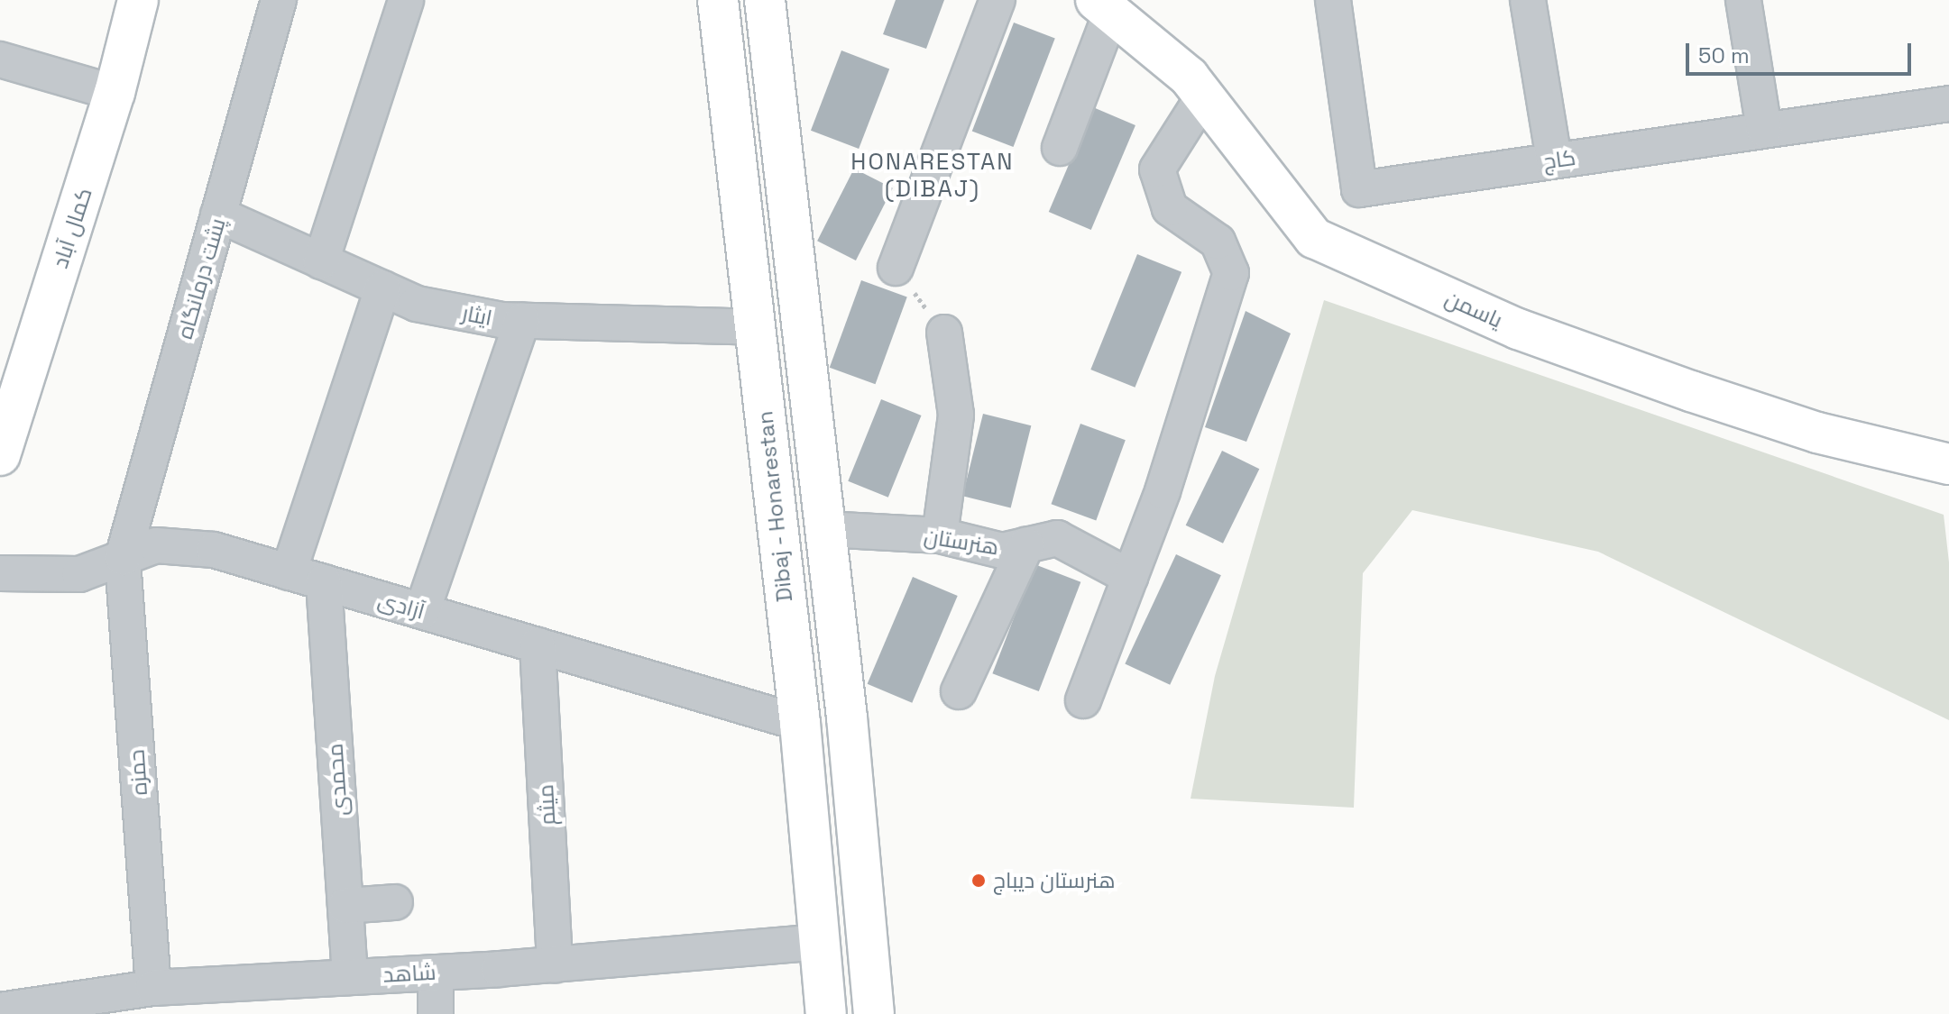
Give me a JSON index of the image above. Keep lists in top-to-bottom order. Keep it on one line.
{"streets":{"main road":["کمال آباد","یاسمن","Dibaj - Honarestan"],"street":["کاج","پشت درمانگاه","ایثار","هنرستان","آزادی","حمزه","محمدی","میثم","شاهد"]},"crossings":[["پشت درمانگاه","ایثار"],["پشت درمانگاه","آزادی"],["پشت درمانگاه","حمزه"],["ایثار","Dibaj - Honarestan"],["Dibaj - Honarestan","آزادی"],["Dibaj - Honarestan","شاهد"],["آزادی","حمزه"],["آزادی","محمدی"],["آزادی","میثم"],["حمزه","شاهد"],["محمدی","شاهد"],["میثم","شاهد"]],"districts":["HONARESTAN (DIBAJ)"],"places":["هنرستان دیباج"],"scale_bar":"50 m"}
